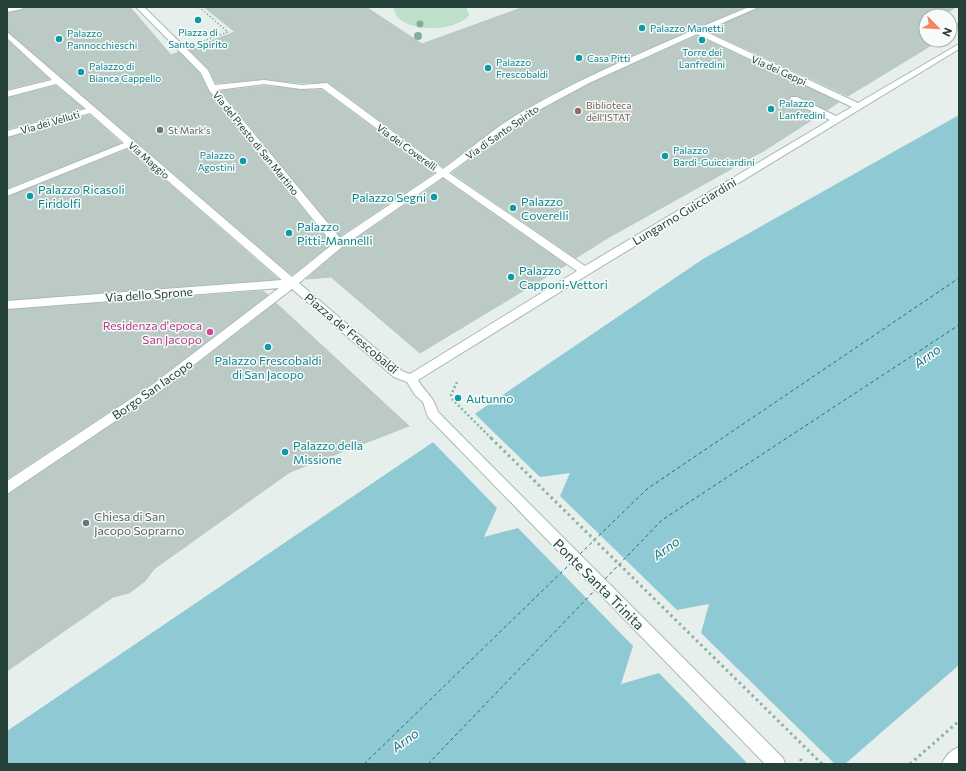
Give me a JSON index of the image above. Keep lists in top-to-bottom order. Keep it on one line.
{"streets":{"street":["Via dei Geppi","Via dei Velluti","Via di Santo Spirito","Via del Presto di San Martino","Via dei Coverelli","Via Maggio","Lungarno Guicciardini","Via dello Sprone","Piazza de' Frescobaldi","Borgo San Iacopo","Ponte Santa Trinita"]},"crossings":[["Via dei Geppi","Via di Santo Spirito"],["Via dei Geppi","Lungarno Guicciardini"],["Via dei Velluti","Via Maggio"],["Via di Santo Spirito","Via del Presto di San Martino"],["Via di Santo Spirito","Via dei Coverelli"],["Via di Santo Spirito","Via Maggio"],["Via di Santo Spirito","Via dello Sprone"],["Via di Santo Spirito","Piazza de' Frescobaldi"],["Via di Santo Spirito","Borgo San Iacopo"],["Via del Presto di San Martino","Via dei Coverelli"],["Via dei Coverelli","Lungarno Guicciardini"],["Via Maggio","Via dello Sprone"],["Via Maggio","Piazza de' Frescobaldi"],["Via Maggio","Borgo San Iacopo"],["Lungarno Guicciardini","Piazza de' Frescobaldi"],["Via dello Sprone","Piazza de' Frescobaldi"],["Via dello Sprone","Borgo San Iacopo"],["Piazza de' Frescobaldi","Borgo San Iacopo"],["Piazza de' Frescobaldi","Ponte Santa Trinita"]],"water":["Arno"],"places":["Piazza di Santo Spirito","Palazzo Manetti","Palazzo Pannocchieschi","Torre dei Lanfredini","Casa Pitti","Palazzo Frescobaldi","Palazzo di Bianca Cappello","Palazzo Lanfredini","Biblioteca dell'ISTAT","St Mark's","Palazzo Bardi-Guicciardini","Palazzo Agostini","Palazzo Ricasoli Firidolfi","Palazzo Segni","Palazzo Coverelli","Palazzo Pitti-Mannelli","Palazzo Capponi-Vettori","Residenza d'epoca San Jacopo","Palazzo Frescobaldi di San Jacopo","Autunno","Palazzo della Missione","Chiesa di San Jacopo Soprarno"],"north":"bottom right"}
